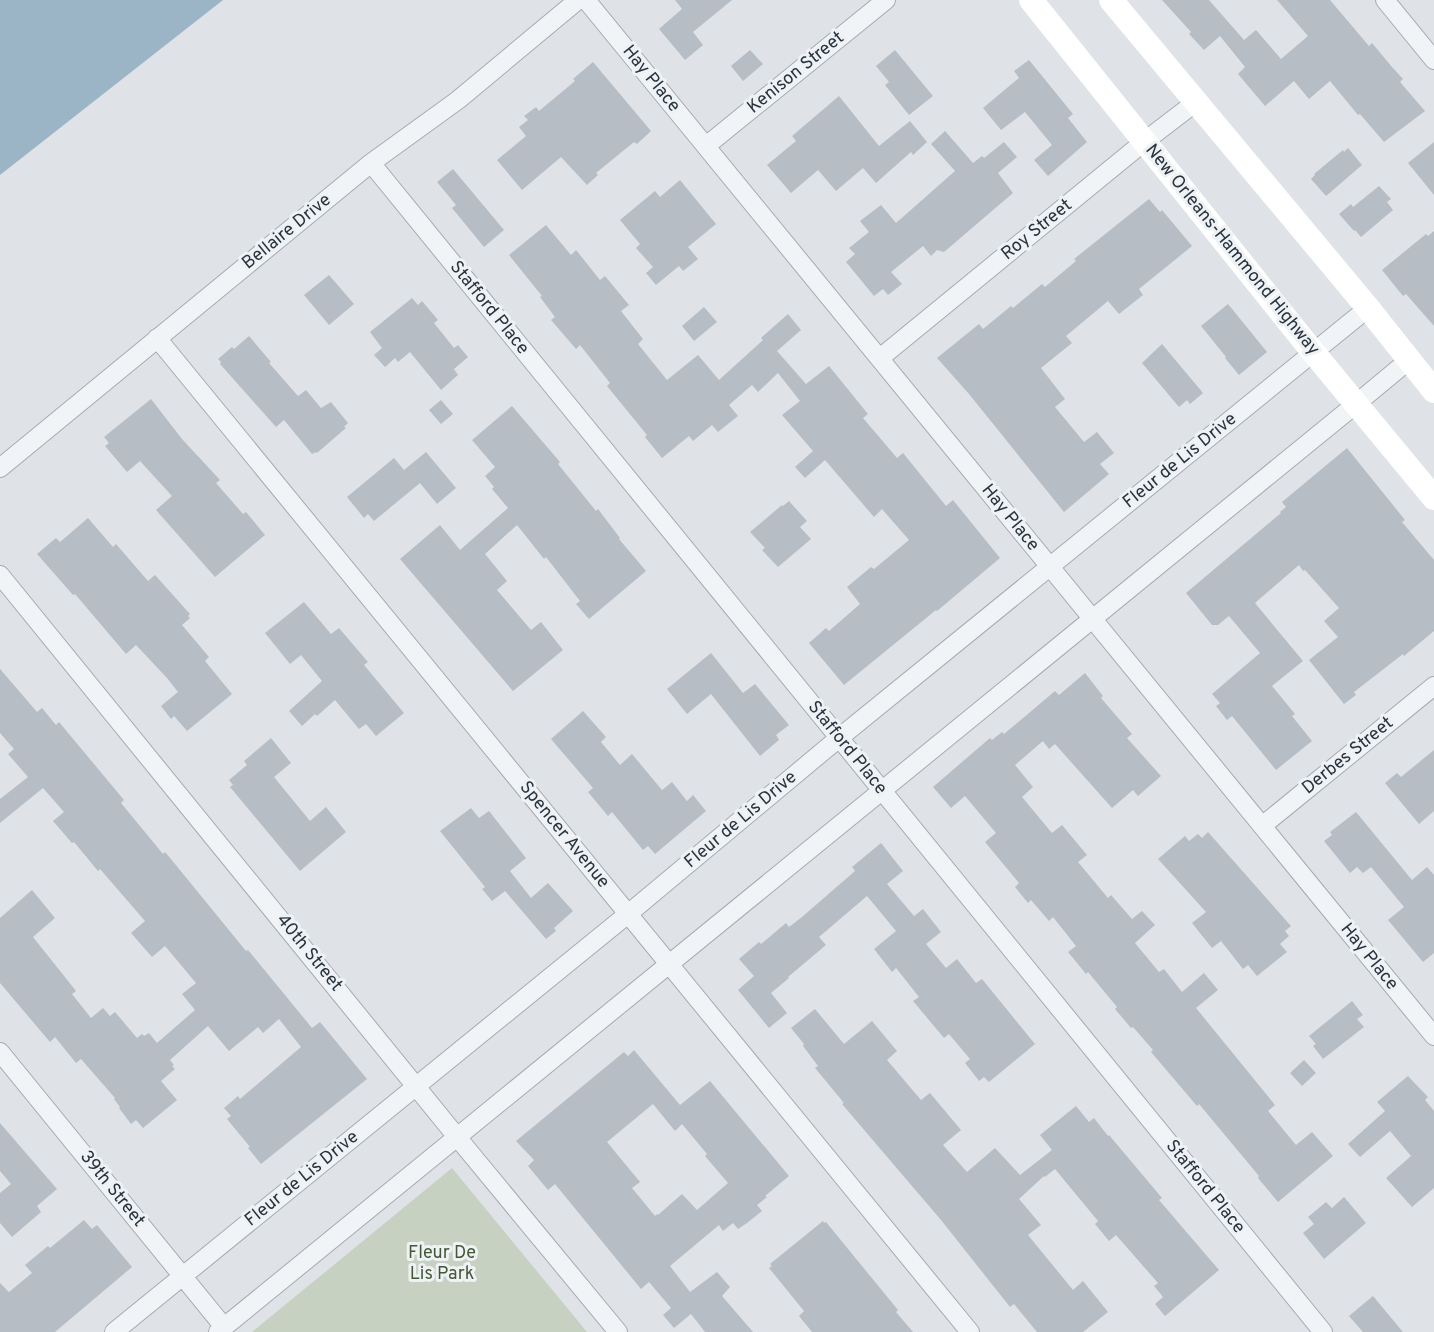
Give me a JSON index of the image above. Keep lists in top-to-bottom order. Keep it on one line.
{"streets":{"main road":["New Orleans-Hammond Highway"],"street":["Kenison Street","Hay Place","Roy Street","Bellaire Drive","Stafford Place","Fleur de Lis Drive","Derbes Street","Spencer Avenue","40th Street","39th Street"]},"crossings":[["Kenison Street","Hay Place"],["Hay Place","Roy Street"],["Hay Place","Fleur de Lis Drive"],["Hay Place","Derbes Street"],["Roy Street","New Orleans-Hammond Highway"],["Bellaire Drive","Stafford Place"],["Bellaire Drive","Spencer Avenue"],["New Orleans-Hammond Highway","Fleur de Lis Drive"],["Stafford Place","Fleur de Lis Drive"],["Fleur de Lis Drive","Spencer Avenue"],["Fleur de Lis Drive","40th Street"],["Fleur de Lis Drive","39th Street"]],"parks":["Fleur De Lis Park"]}
